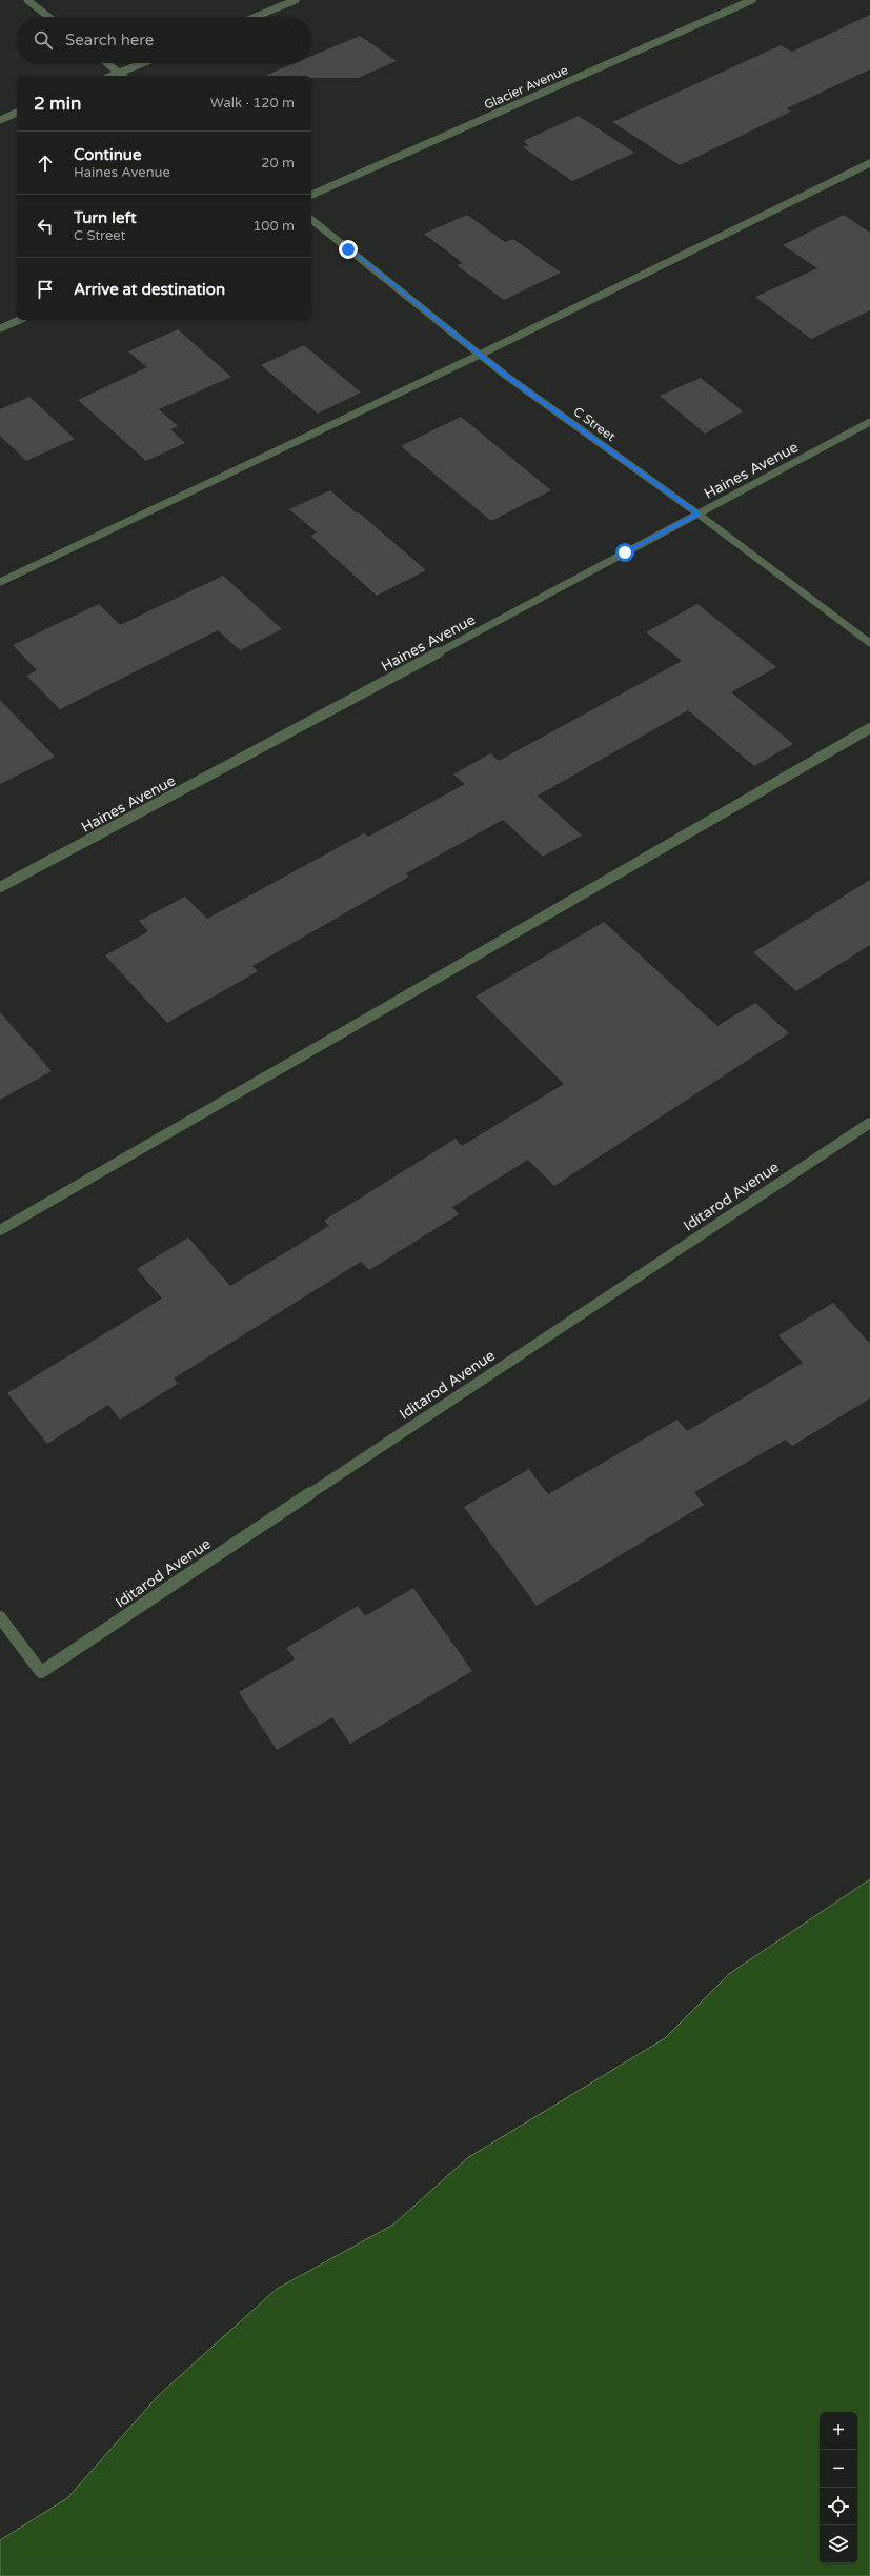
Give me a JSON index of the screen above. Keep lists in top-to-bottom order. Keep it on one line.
{"streets":{"street":["Glacier Avenue","C Street","Haines Avenue","Iditarod Avenue"]},"crossings":[["C Street","Haines Avenue"]],"page":{"search":"Search here","heading":["2 min","Walk · 120 m"],"list":[["Continue","Haines Avenue","20 m"],["Turn left","C Street","100 m"],"Arrive at destination"],"map_buttons":["+","−"]}}
